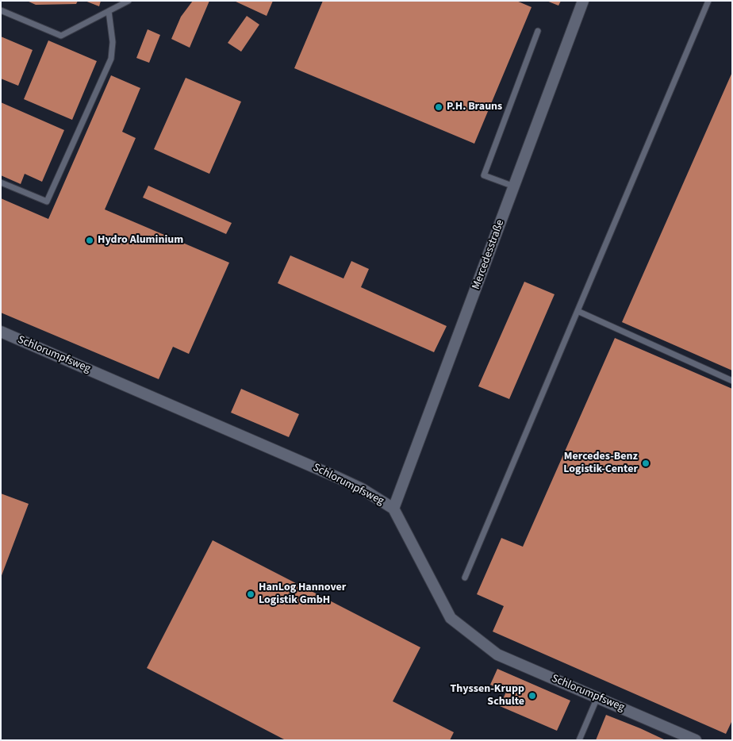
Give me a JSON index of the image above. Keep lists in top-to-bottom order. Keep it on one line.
{"streets":{"street":["Mercedesstraße","Schlorumpfsweg"]},"crossings":[["Mercedesstraße","Schlorumpfsweg"]],"places":["P.H. Brauns","Hydro Aluminium","Mercedes-Benz Logistik-Center","HanLog Hannover Logistik GmbH","Thyssen-Krupp Schulte"]}
